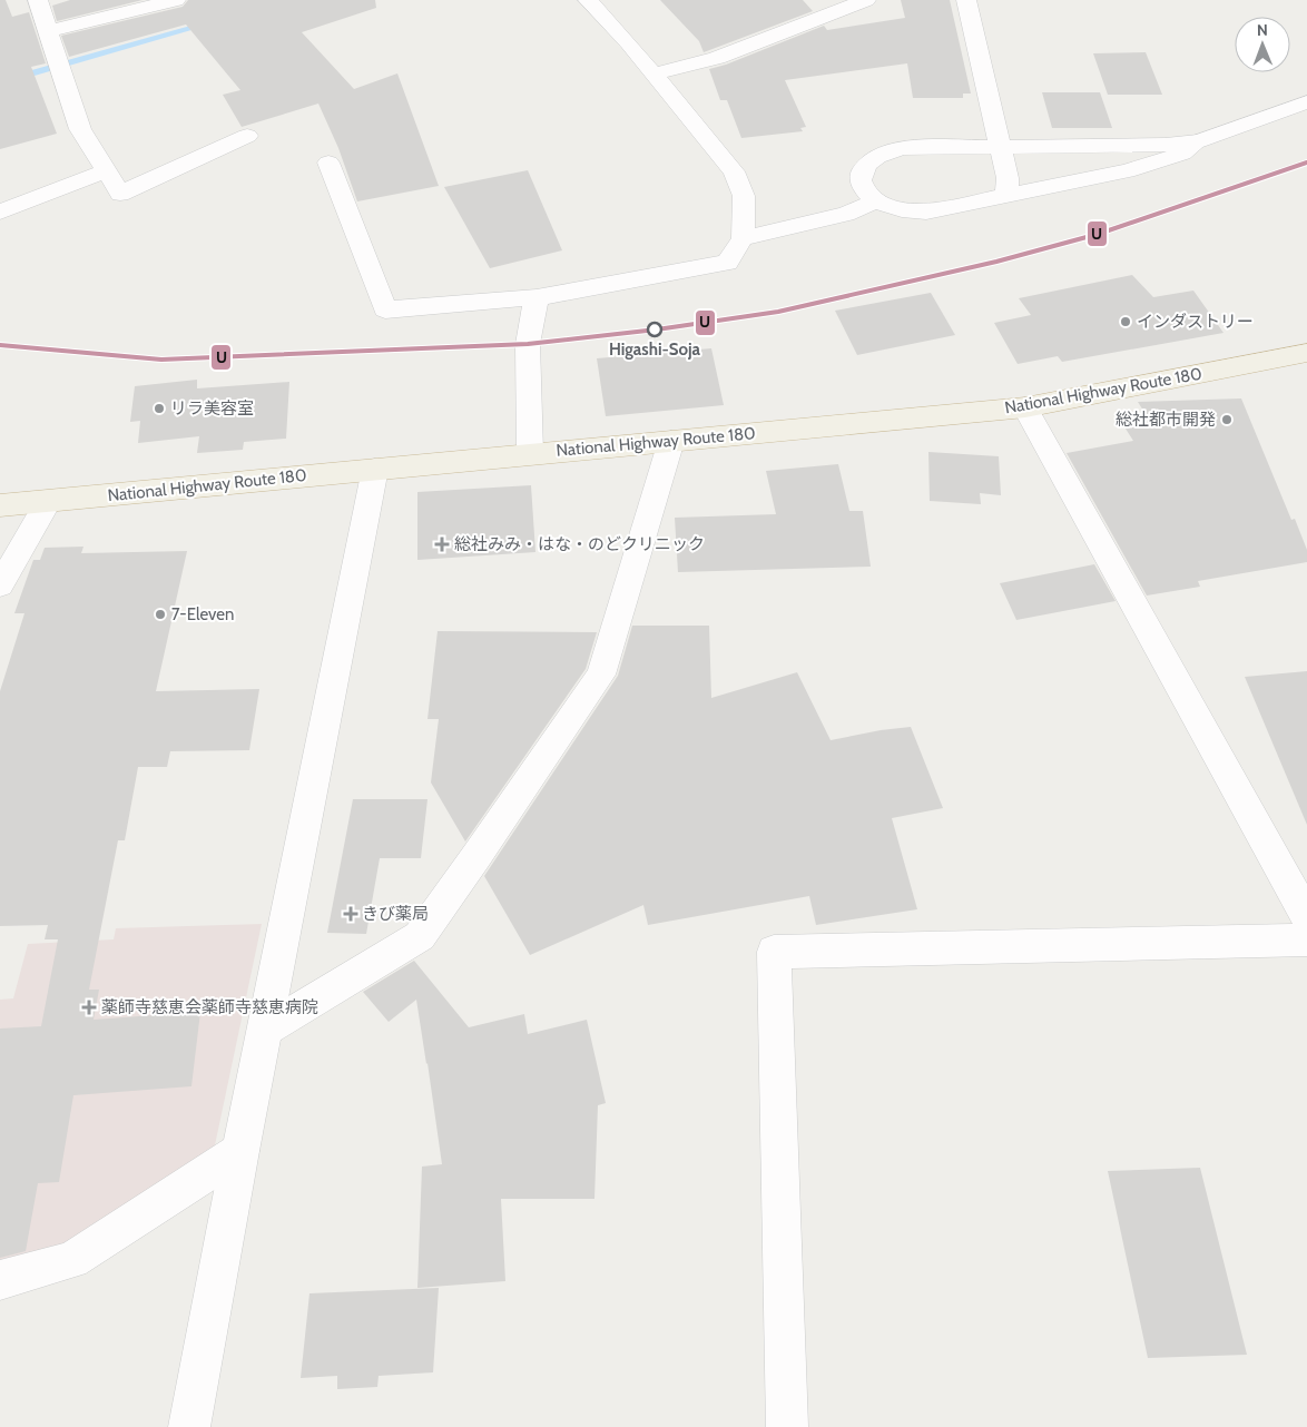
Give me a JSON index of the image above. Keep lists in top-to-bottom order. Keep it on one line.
{"streets":{"highway":["National Highway Route 180"]},"places":{"other":["インダストリー","Higashi-Soja","リラ美容室","総社都市開発","7-Eleven"],"health":["総社みみ・はな・のどクリニック","きび薬局","薬師寺慈恵会薬師寺慈恵病院"]},"lines":["transit line U"],"north":"top"}
